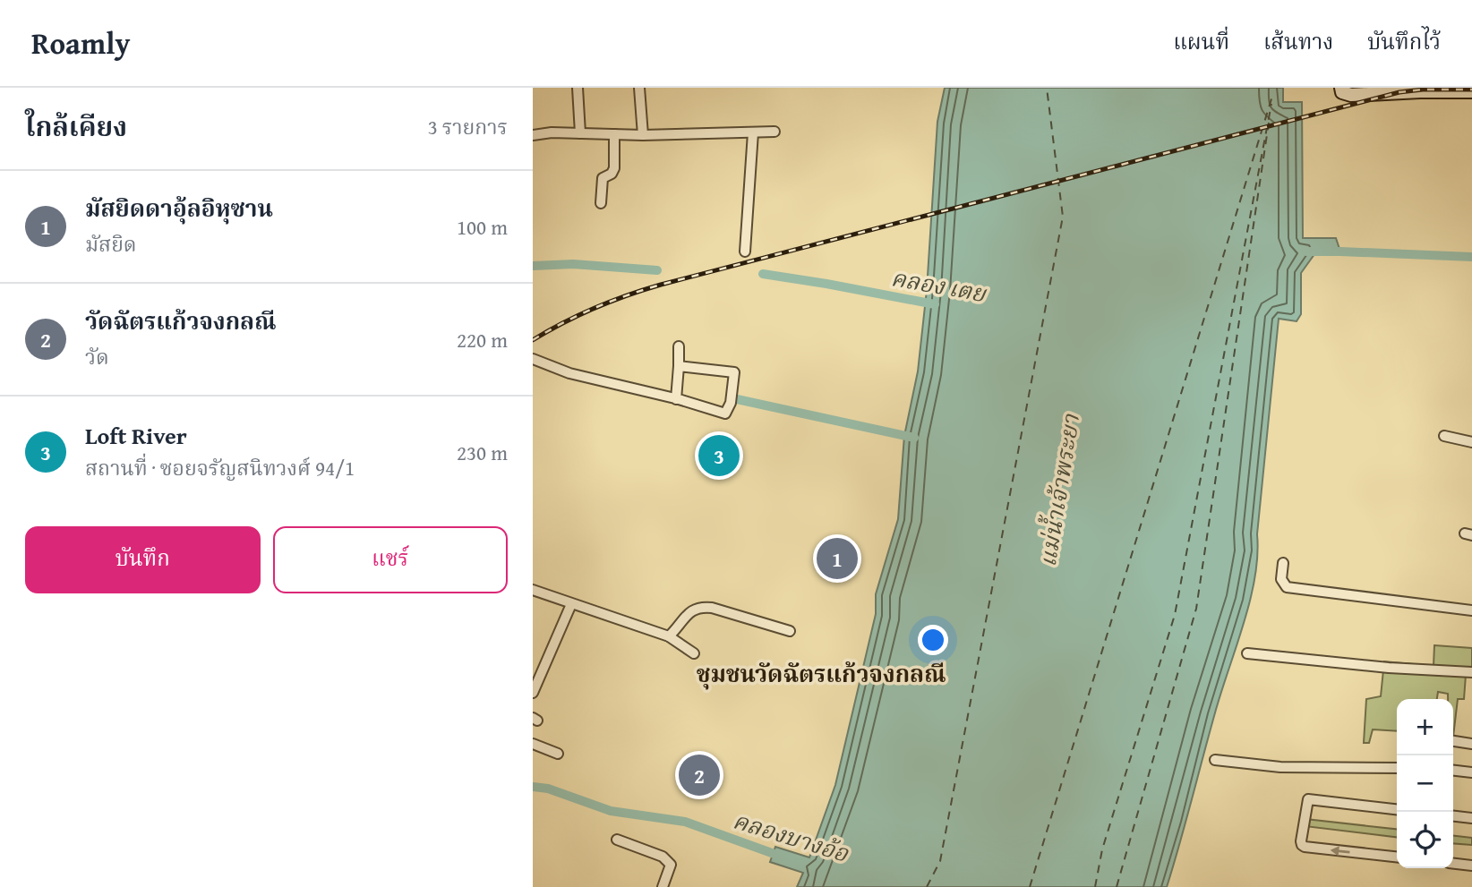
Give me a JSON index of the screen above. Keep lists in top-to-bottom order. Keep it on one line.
{"districts":["ชุมชนวัดฉัตรแก้วจงกลณี"],"water":["คลอง เตย","แม่น้ำเจ้าพระยา","คลองบางอ้อ"],"page":{"header":"Roamly","nav":["แผนที่","เส้นทาง","บันทึกไว้"],"heading":["ใกล้เคียง","3 รายการ"],"list":[{"mark":"1","name":"มัสยิดดาอุ้ลอิหุซาน","note":"มัสยิด","value":"100 m"},{"mark":"2","name":"วัดฉัตรแก้วจงกลณี","note":"วัด","value":"220 m"},{"mark":"3","name":"Loft River","note":"สถานที่ · ซอยจรัญสนิทวงศ์ 94/1","value":"230 m"}],"pins":["3","1","2"],"buttons":["บันทึก","แชร์"],"map_buttons":["+","−"]}}
